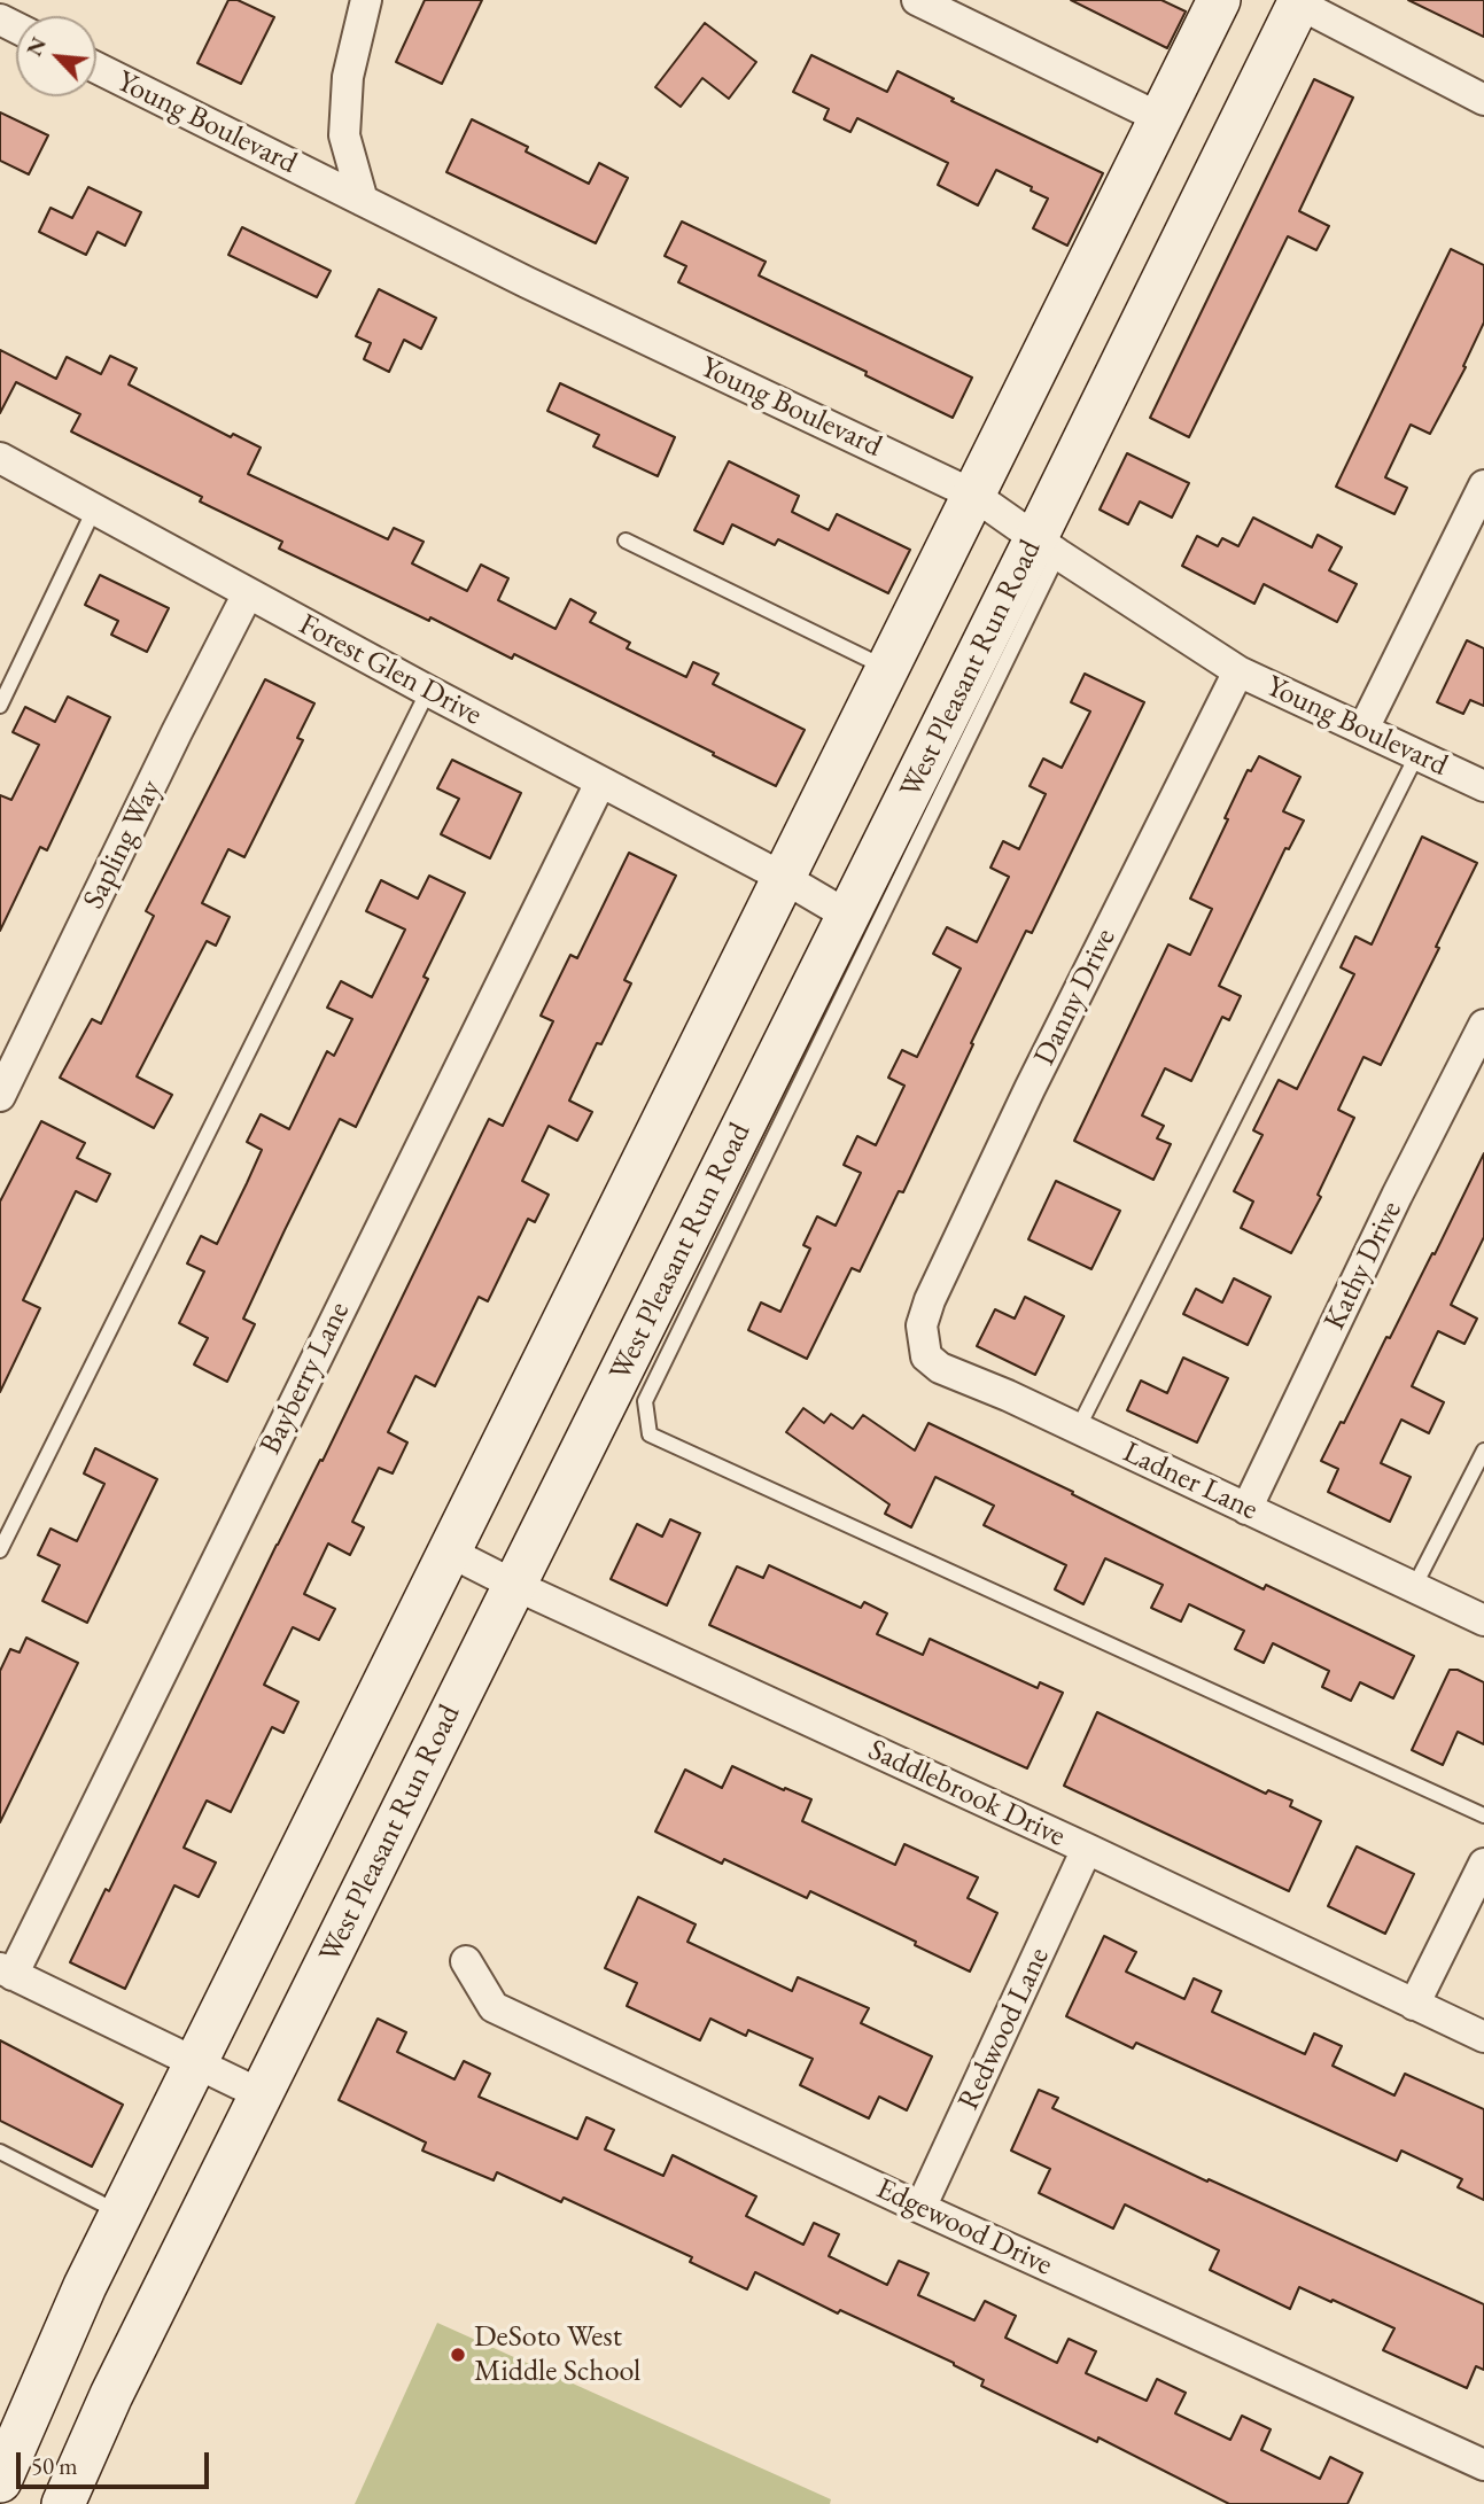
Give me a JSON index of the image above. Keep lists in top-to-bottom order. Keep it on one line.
{"streets":{"main road":["West Pleasant Run Road"],"street":["Young Boulevard","Forest Glen Drive","Sapling Way","Danny Drive","Kathy Drive","Bayberry Lane","Ladner Lane","Saddlebrook Drive","Redwood Lane","Edgewood Drive"]},"crossings":[["Young Boulevard","West Pleasant Run Road"],["Young Boulevard","Danny Drive"],["West Pleasant Run Road","Forest Glen Drive"],["West Pleasant Run Road","Saddlebrook Drive"],["Forest Glen Drive","Sapling Way"],["Forest Glen Drive","Bayberry Lane"],["Danny Drive","Ladner Lane"],["Kathy Drive","Ladner Lane"],["Saddlebrook Drive","Redwood Lane"],["Redwood Lane","Edgewood Drive"]],"places":["DeSoto West Middle School"],"scale_bar":"50 m","north":"top left"}
